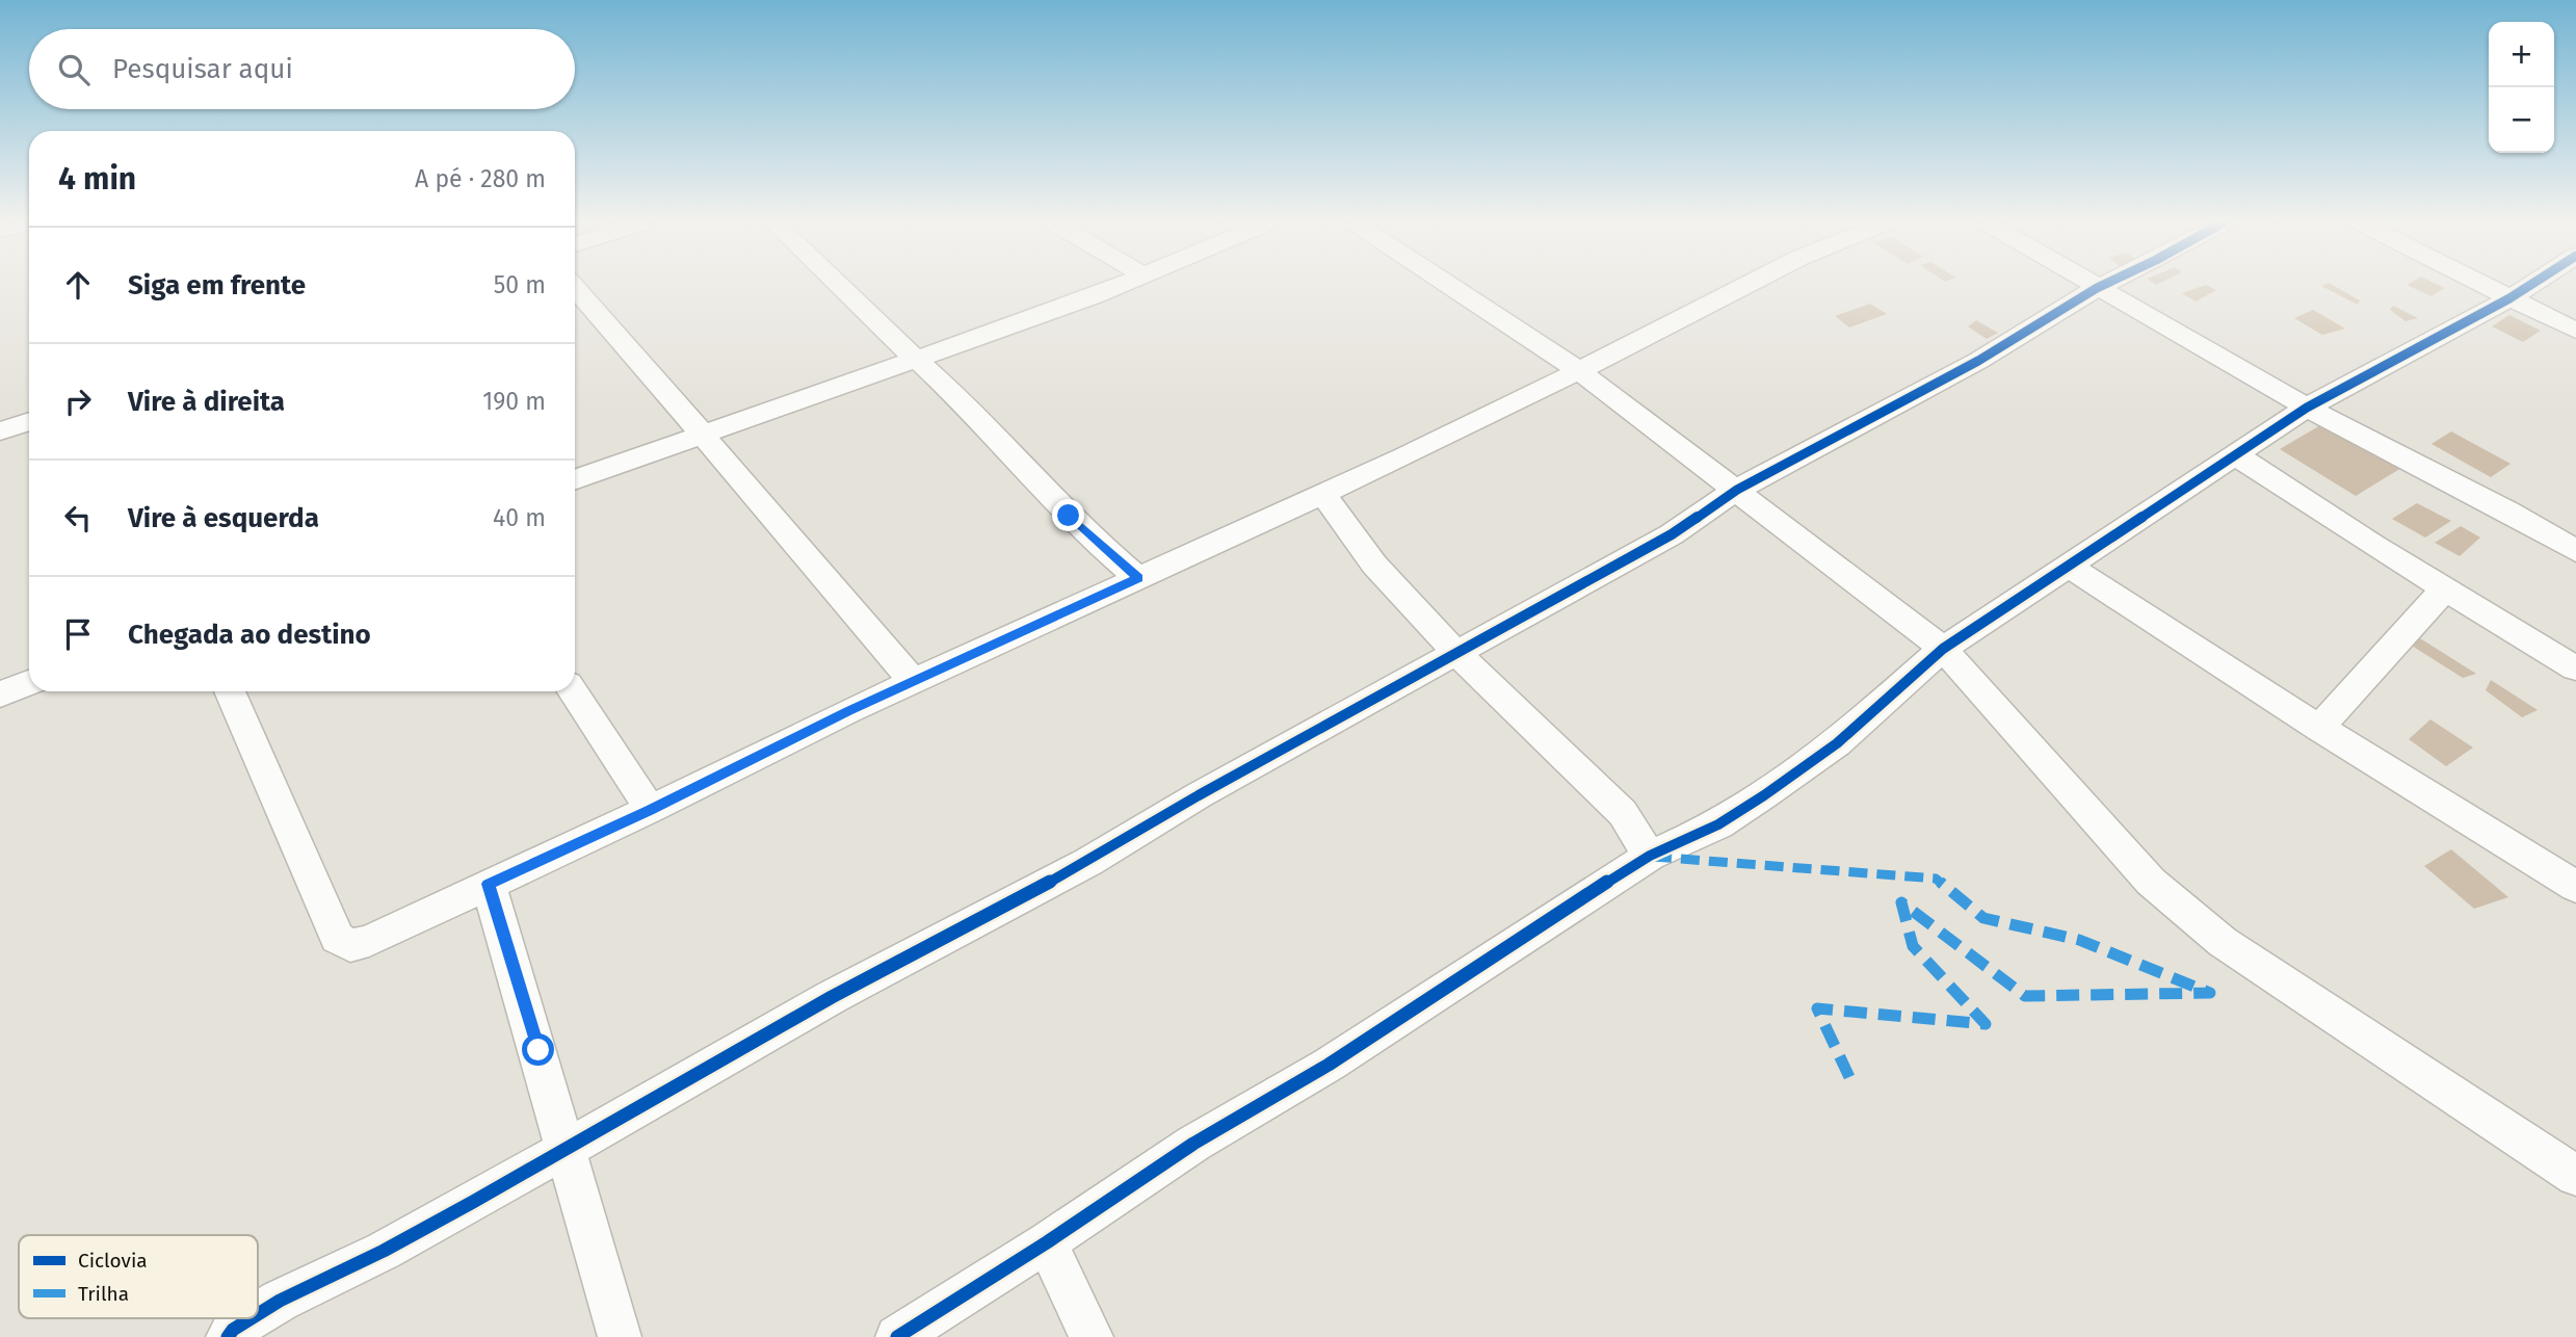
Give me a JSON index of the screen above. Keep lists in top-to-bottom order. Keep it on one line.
{"legend":["Ciclovia","Trilha"],"page":{"map_buttons":["+","−"],"search":"Pesquisar aqui","heading":["4 min","A pé · 280 m"],"list":[["Siga em frente","50 m"],["Vire à direita","190 m"],["Vire à esquerda","40 m"],"Chegada ao destino"]}}
